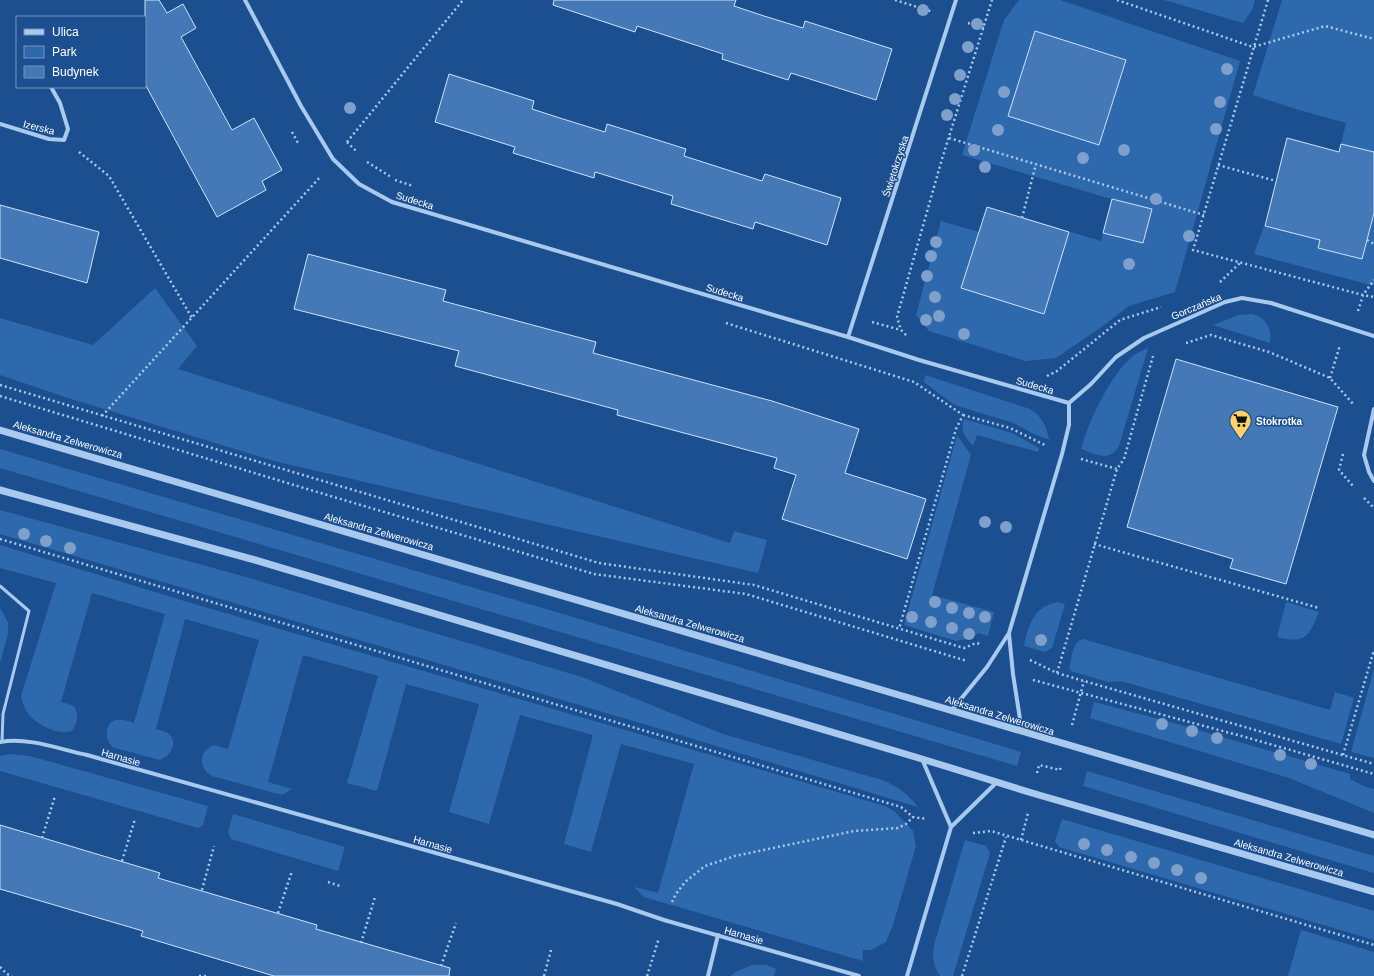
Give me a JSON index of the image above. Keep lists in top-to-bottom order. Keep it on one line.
{"streets":{"street":["Izerska","Świętokrzyska","Sudecka","Gorczańska","Aleksandra Zelwerowicza","Harnasie"]},"crossings":[["Świętokrzyska","Sudecka"],["Sudecka","Gorczańska"]],"places":{"supermarket":["Stokrotka"]},"legend":["Ulica","Park","Budynek"]}
